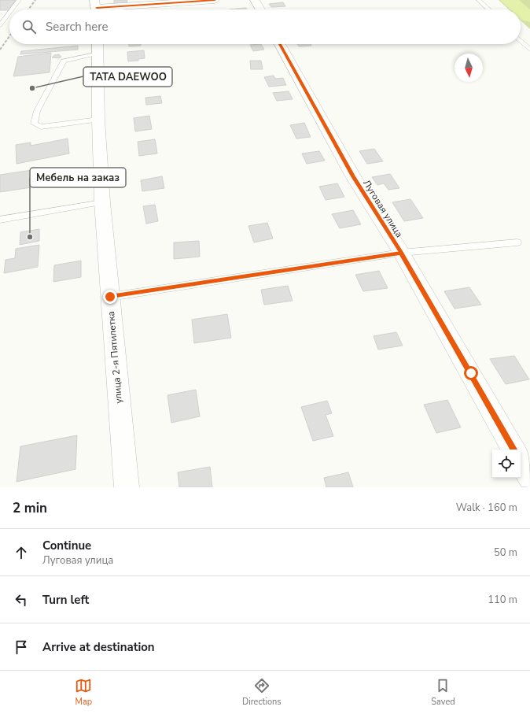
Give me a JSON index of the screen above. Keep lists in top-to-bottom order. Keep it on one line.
{"streets":{"street":["Луговая улица","улица 2-я Пятилетка"]},"places":["TATA DAEWOO","Мебель на заказ"],"north":"bottom","page":{"search":"Search here","heading":["2 min","Walk · 160 m"],"list":[["Continue","Луговая улица","50 m"],["Turn left","110 m"],"Arrive at destination"],"nav":["Map","Directions","Saved"]}}
